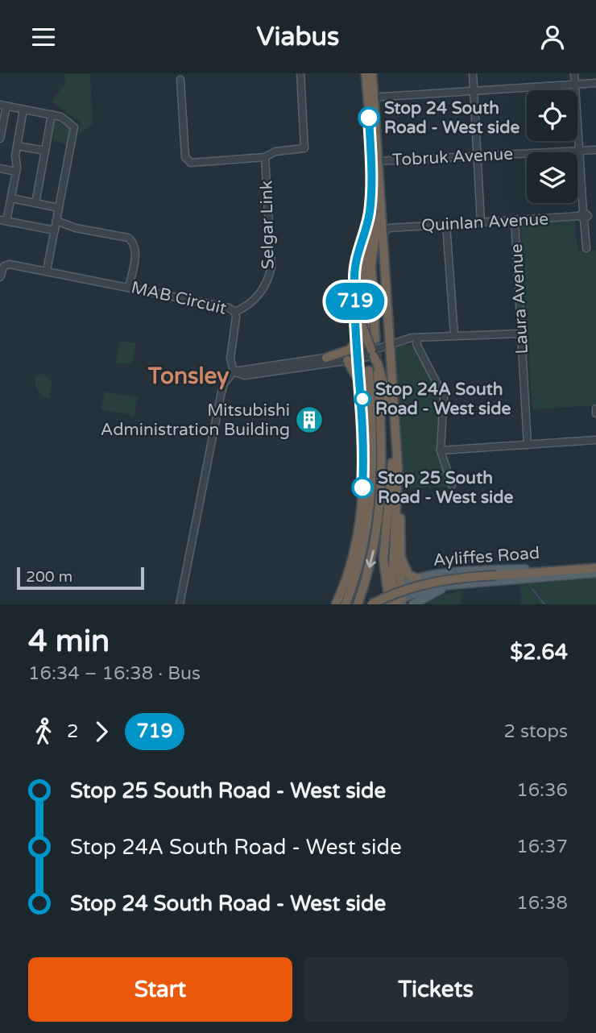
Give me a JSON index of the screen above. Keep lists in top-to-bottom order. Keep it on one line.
{"streets":{"highway":["Ayliffes Road"],"street":["Tobruk Avenue","Quinlan Avenue","Selgar Link","MAB Circuit","Laura Avenue"]},"crossings":[["Quinlan Avenue","Laura Avenue"],["Selgar Link","MAB Circuit"]],"districts":["Tonsley"],"places":{"other":["Stop 24 South Road - West side","Stop 24A South Road - West side","Stop 25 South Road - West side"],"building":["Mitsubishi Administration Building"]},"lines":["bus line 719"],"scale_bar":"200 m","page":{"header":"Viabus","on_map":"719","scale":"200 m","heading":["4 min","16:34 – 16:38 · Bus","$2.64"],"legs":["2","719","2 stops"],"list":[{"name":"Stop 25 South Road - West side","value":"16:36"},{"name":"Stop 24A South Road - West side","value":"16:37"},{"name":"Stop 24 South Road - West side","value":"16:38"}],"buttons":["Start","Tickets"]}}
